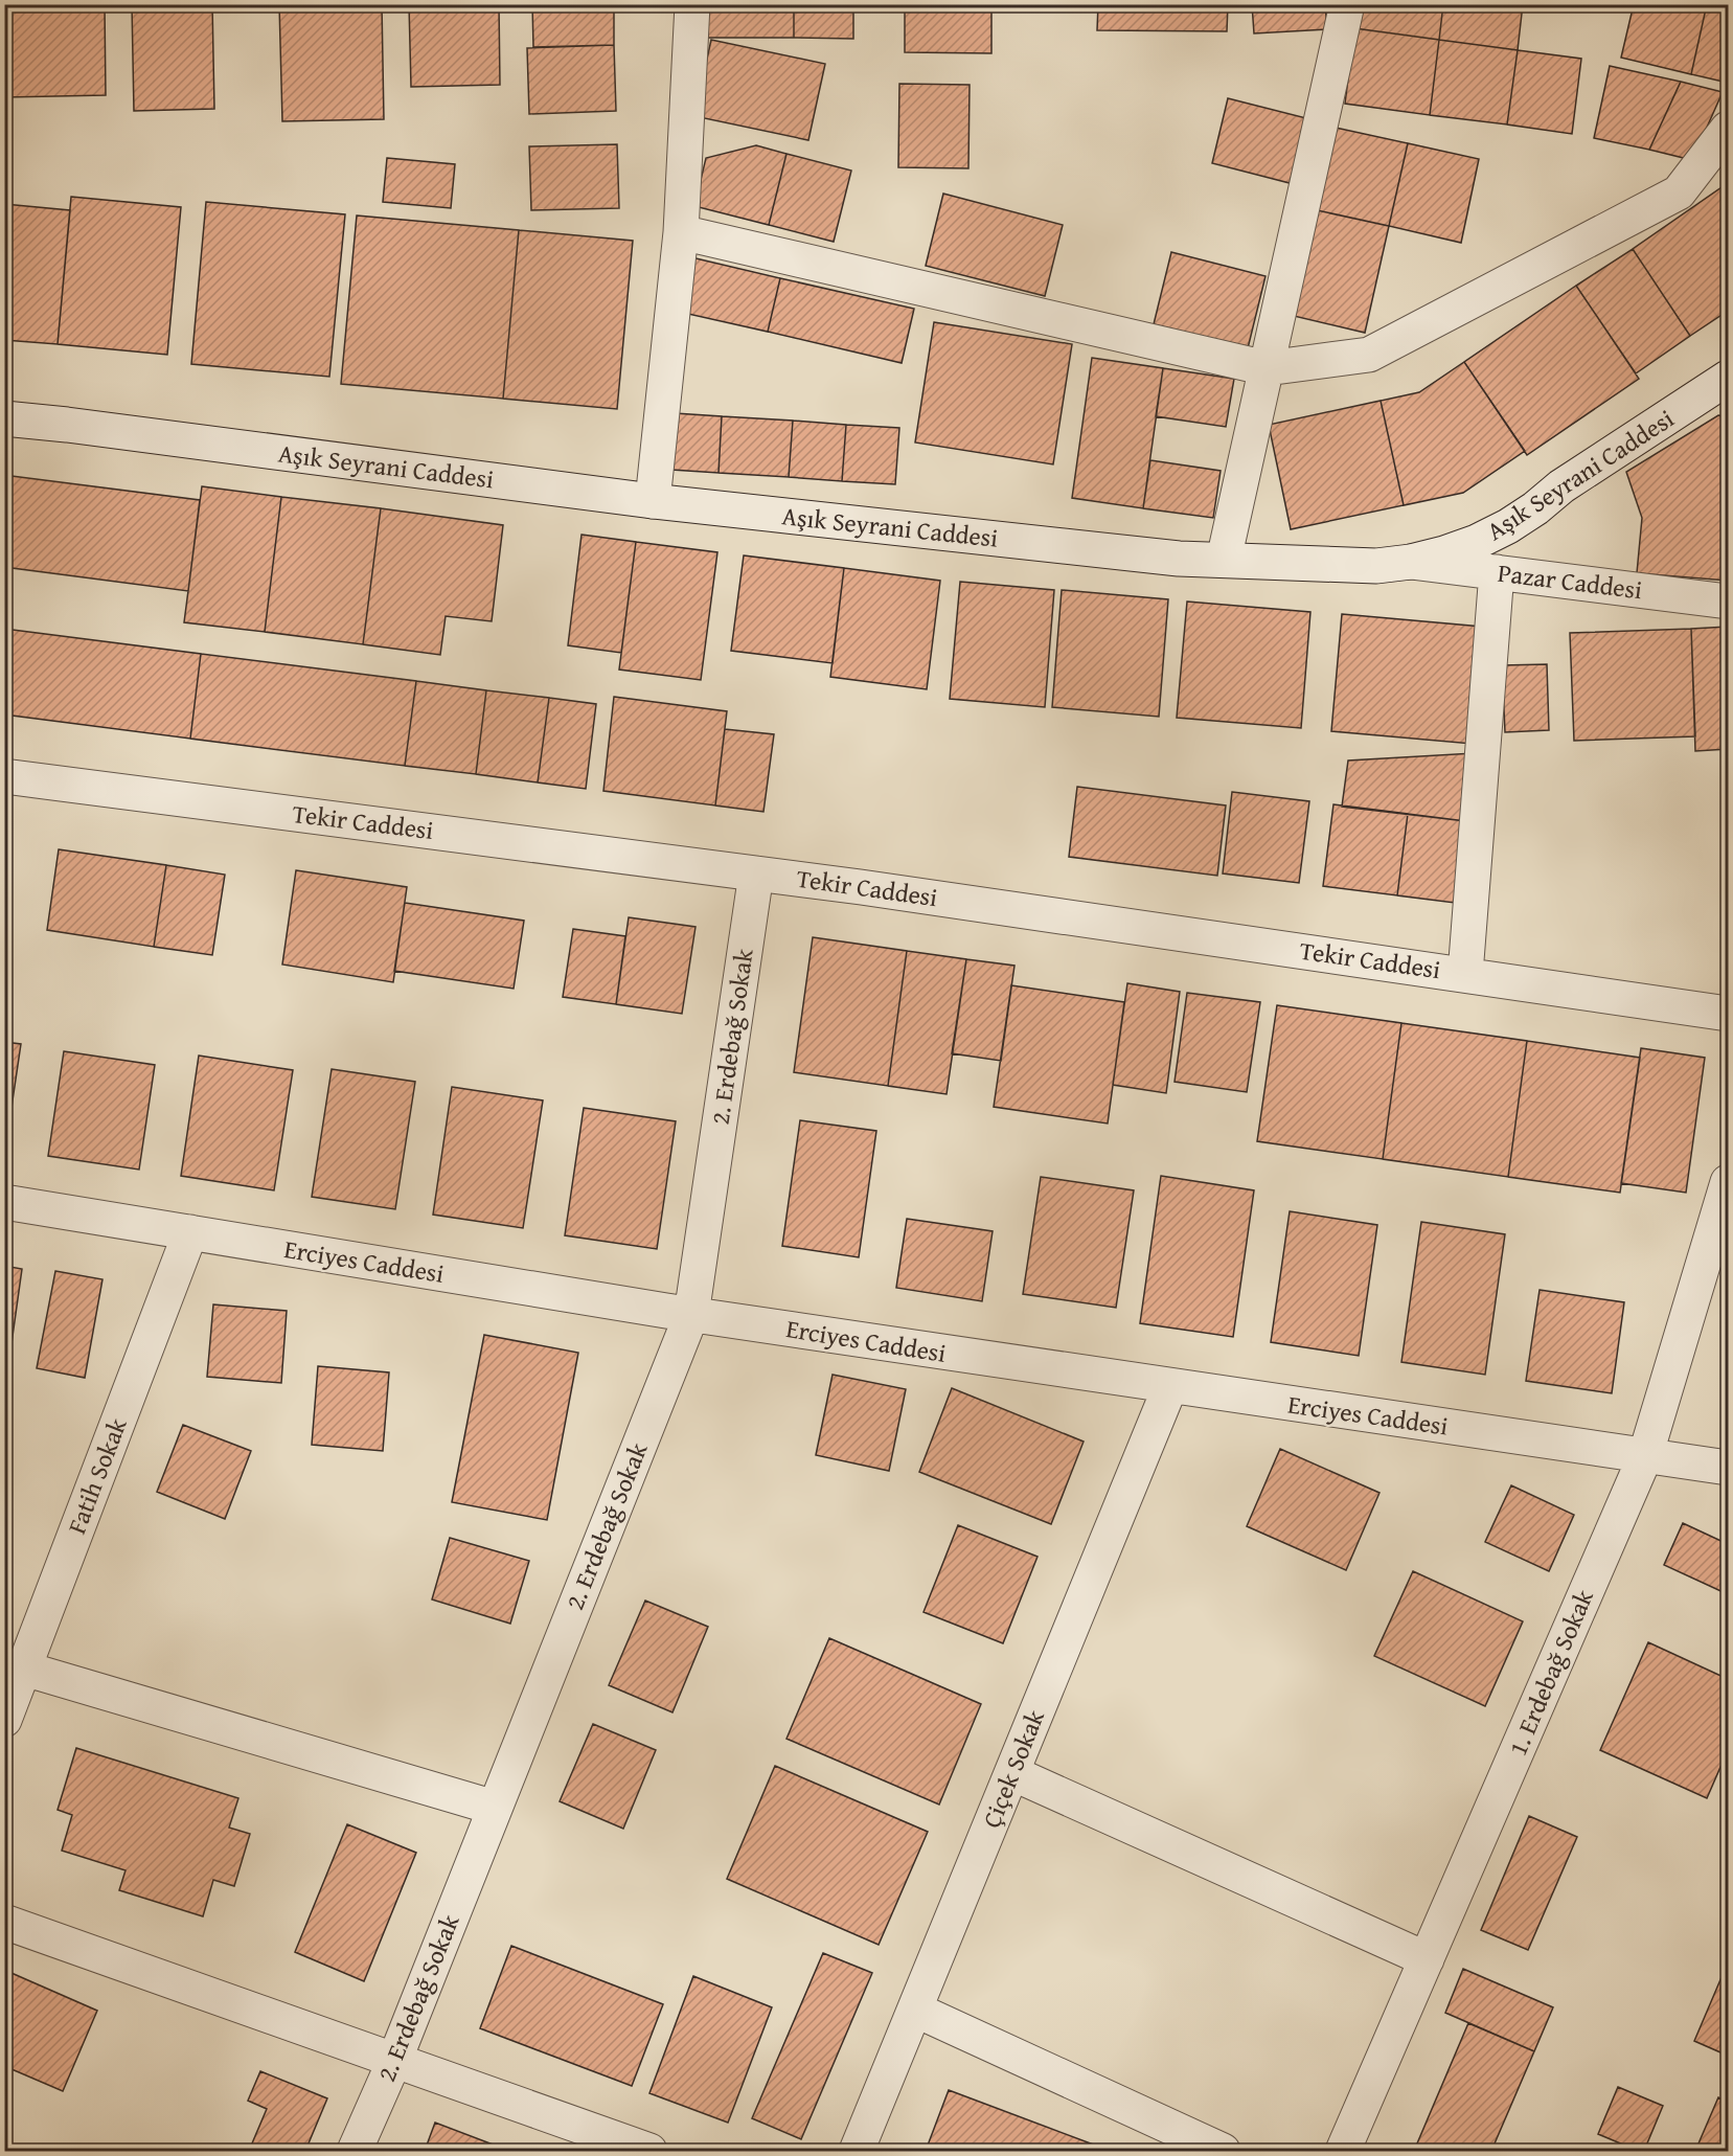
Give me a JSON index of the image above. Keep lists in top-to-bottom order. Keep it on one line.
{"streets":{"street":["Aşık Seyrani Caddesi","Pazar Caddesi","Tekir Caddesi","2. Erdebağ Sokak","Erciyes Caddesi","Fatih Sokak","1. Erdebağ Sokak","Çiçek Sokak"]},"crossings":[["Aşık Seyrani Caddesi","Pazar Caddesi"],["Tekir Caddesi","2. Erdebağ Sokak"],["2. Erdebağ Sokak","Erciyes Caddesi"],["Erciyes Caddesi","Fatih Sokak"],["Erciyes Caddesi","1. Erdebağ Sokak"],["Erciyes Caddesi","Çiçek Sokak"]]}
